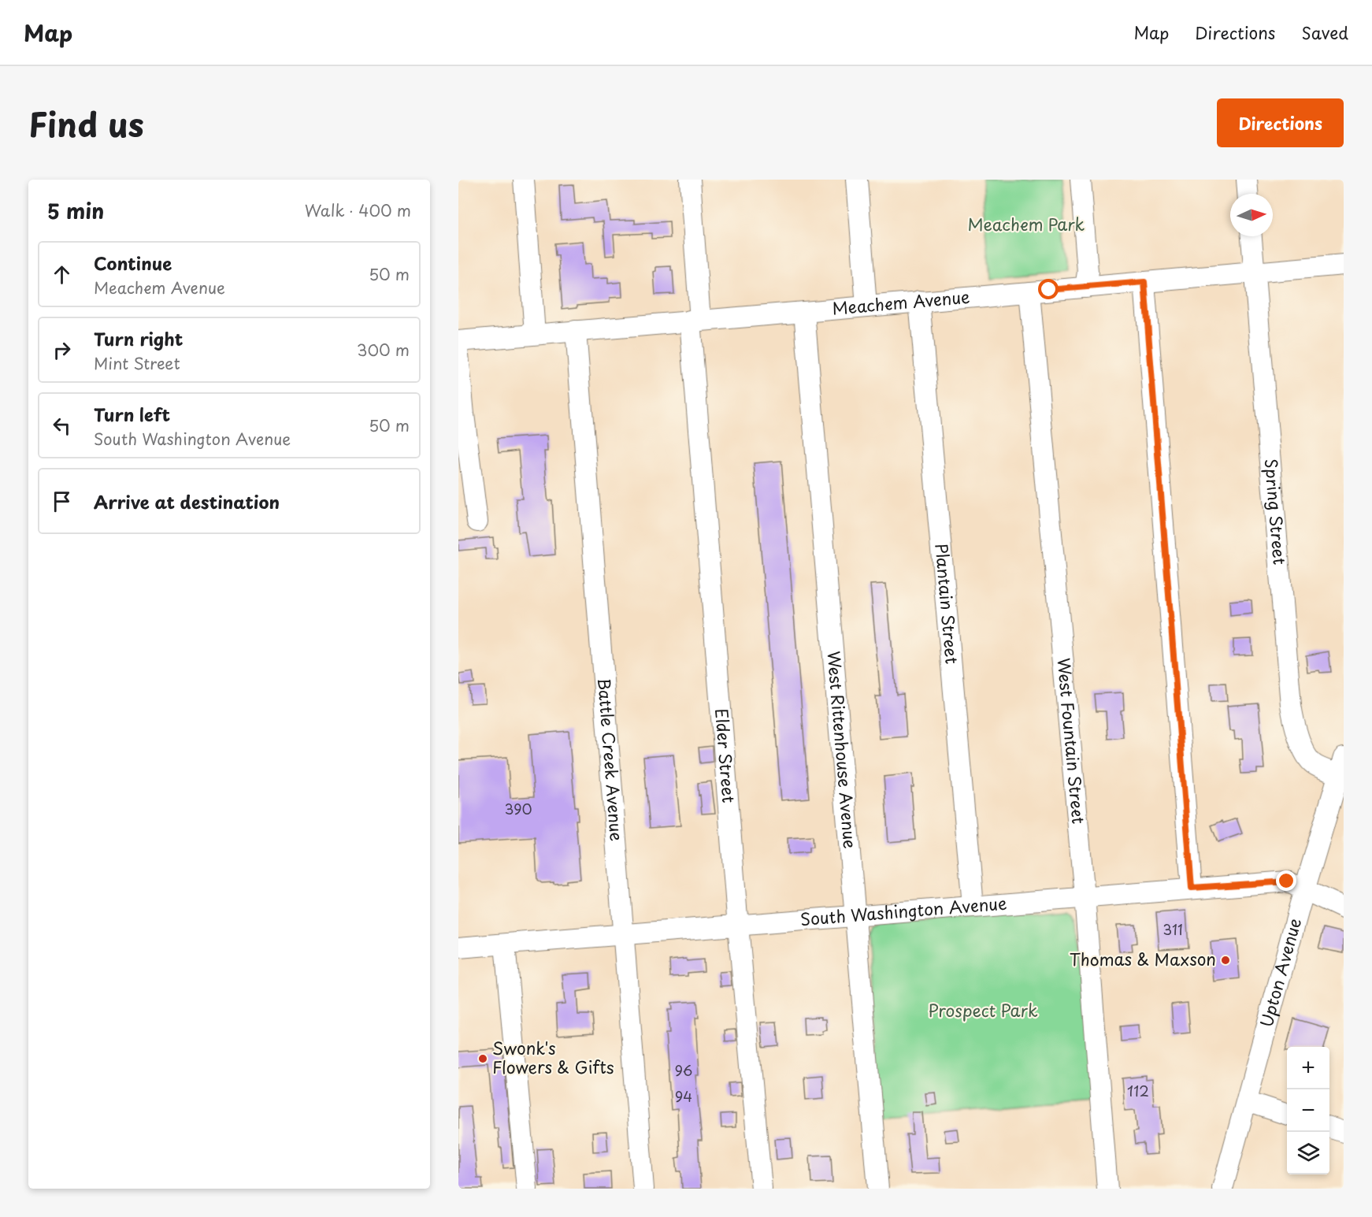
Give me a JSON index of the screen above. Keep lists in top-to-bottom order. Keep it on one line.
{"streets":{"street":["Meachem Avenue","Spring Street","Plantain Street","West Fountain Street","West Rittenhouse Avenue","Elder Street","Battle Creek Avenue","South Washington Avenue","Upton Avenue"]},"crossings":[["Meachem Avenue","Spring Street"],["Meachem Avenue","Plantain Street"],["Meachem Avenue","West Fountain Street"],["Meachem Avenue","West Rittenhouse Avenue"],["Meachem Avenue","Elder Street"],["Meachem Avenue","Battle Creek Avenue"],["Spring Street","Upton Avenue"],["Plantain Street","South Washington Avenue"],["West Fountain Street","South Washington Avenue"],["West Rittenhouse Avenue","South Washington Avenue"],["Elder Street","South Washington Avenue"],["Battle Creek Avenue","South Washington Avenue"],["South Washington Avenue","Upton Avenue"]],"parks":["Meachem Park","Prospect Park"],"places":["Thomas & Maxson","Swonk's Flowers & Gifts"],"house_numbers":["390","311","96","112","94"],"north":"right","page":{"header":"Map","nav":["Map","Directions","Saved"],"title":"Find us","buttons":"Directions","heading":["5 min","Walk · 400 m"],"list":[["Continue","Meachem Avenue","50 m"],["Turn right","Mint Street","300 m"],["Turn left","South Washington Avenue","50 m"],"Arrive at destination"],"map_buttons":["+","−"]}}
